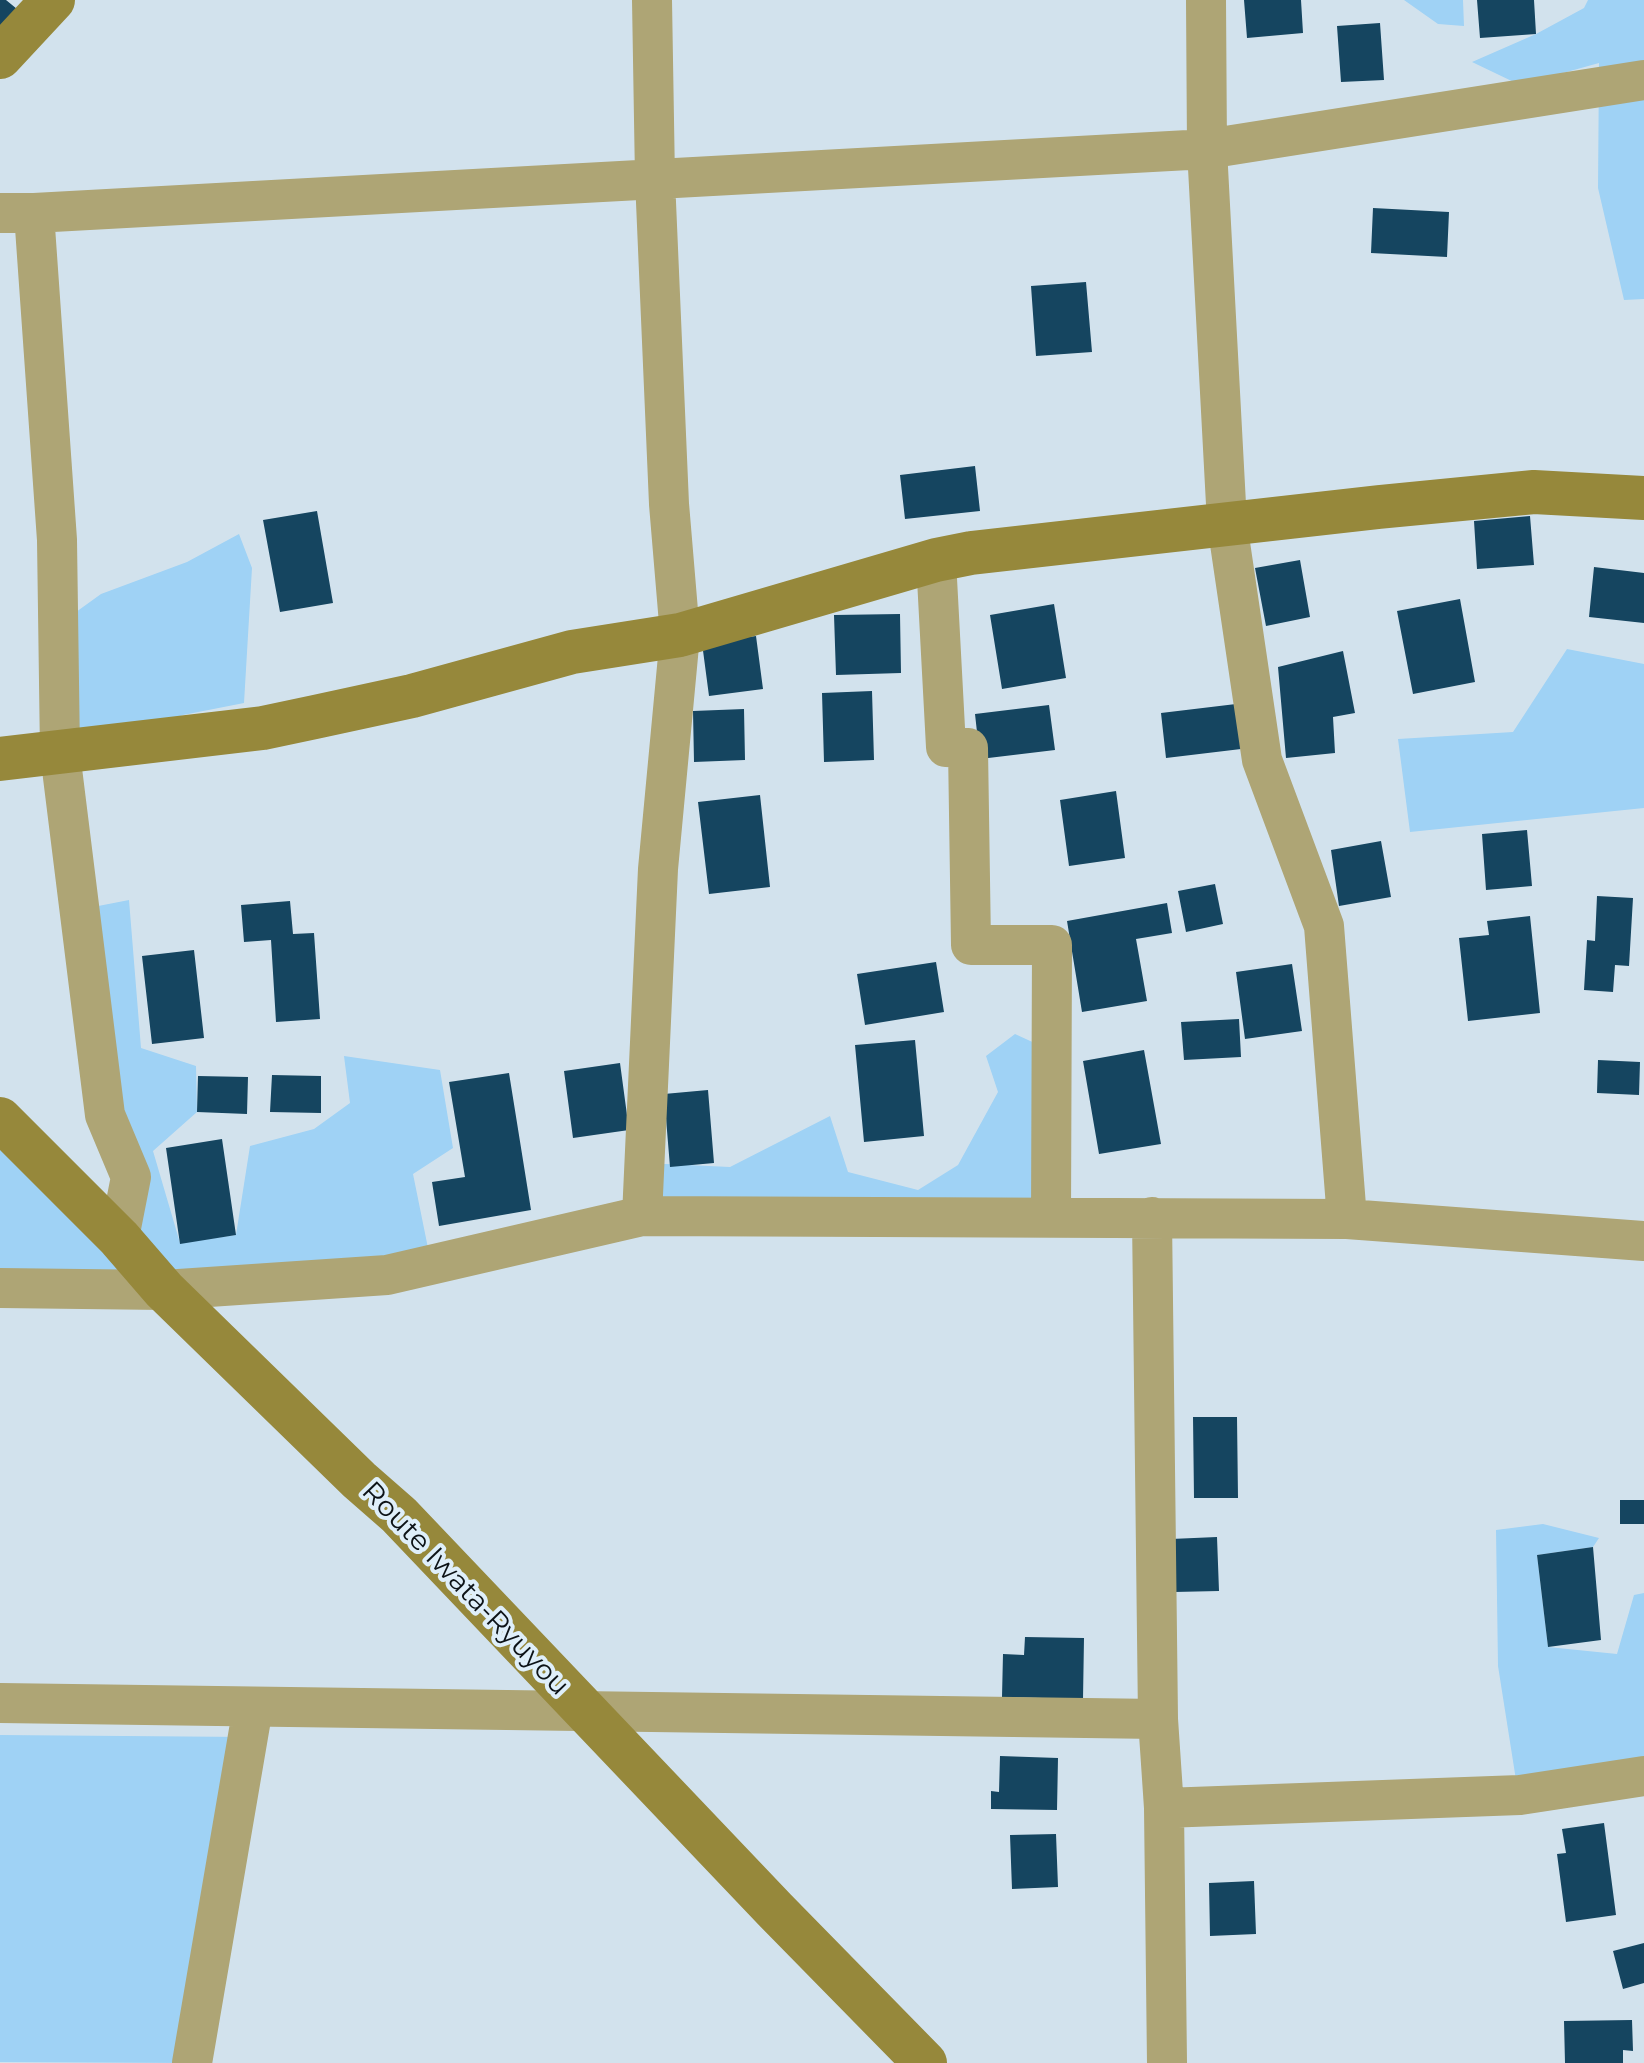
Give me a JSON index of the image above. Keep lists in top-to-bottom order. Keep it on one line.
{"streets":{"street":["Route Iwata-Ryuyou"]}}
